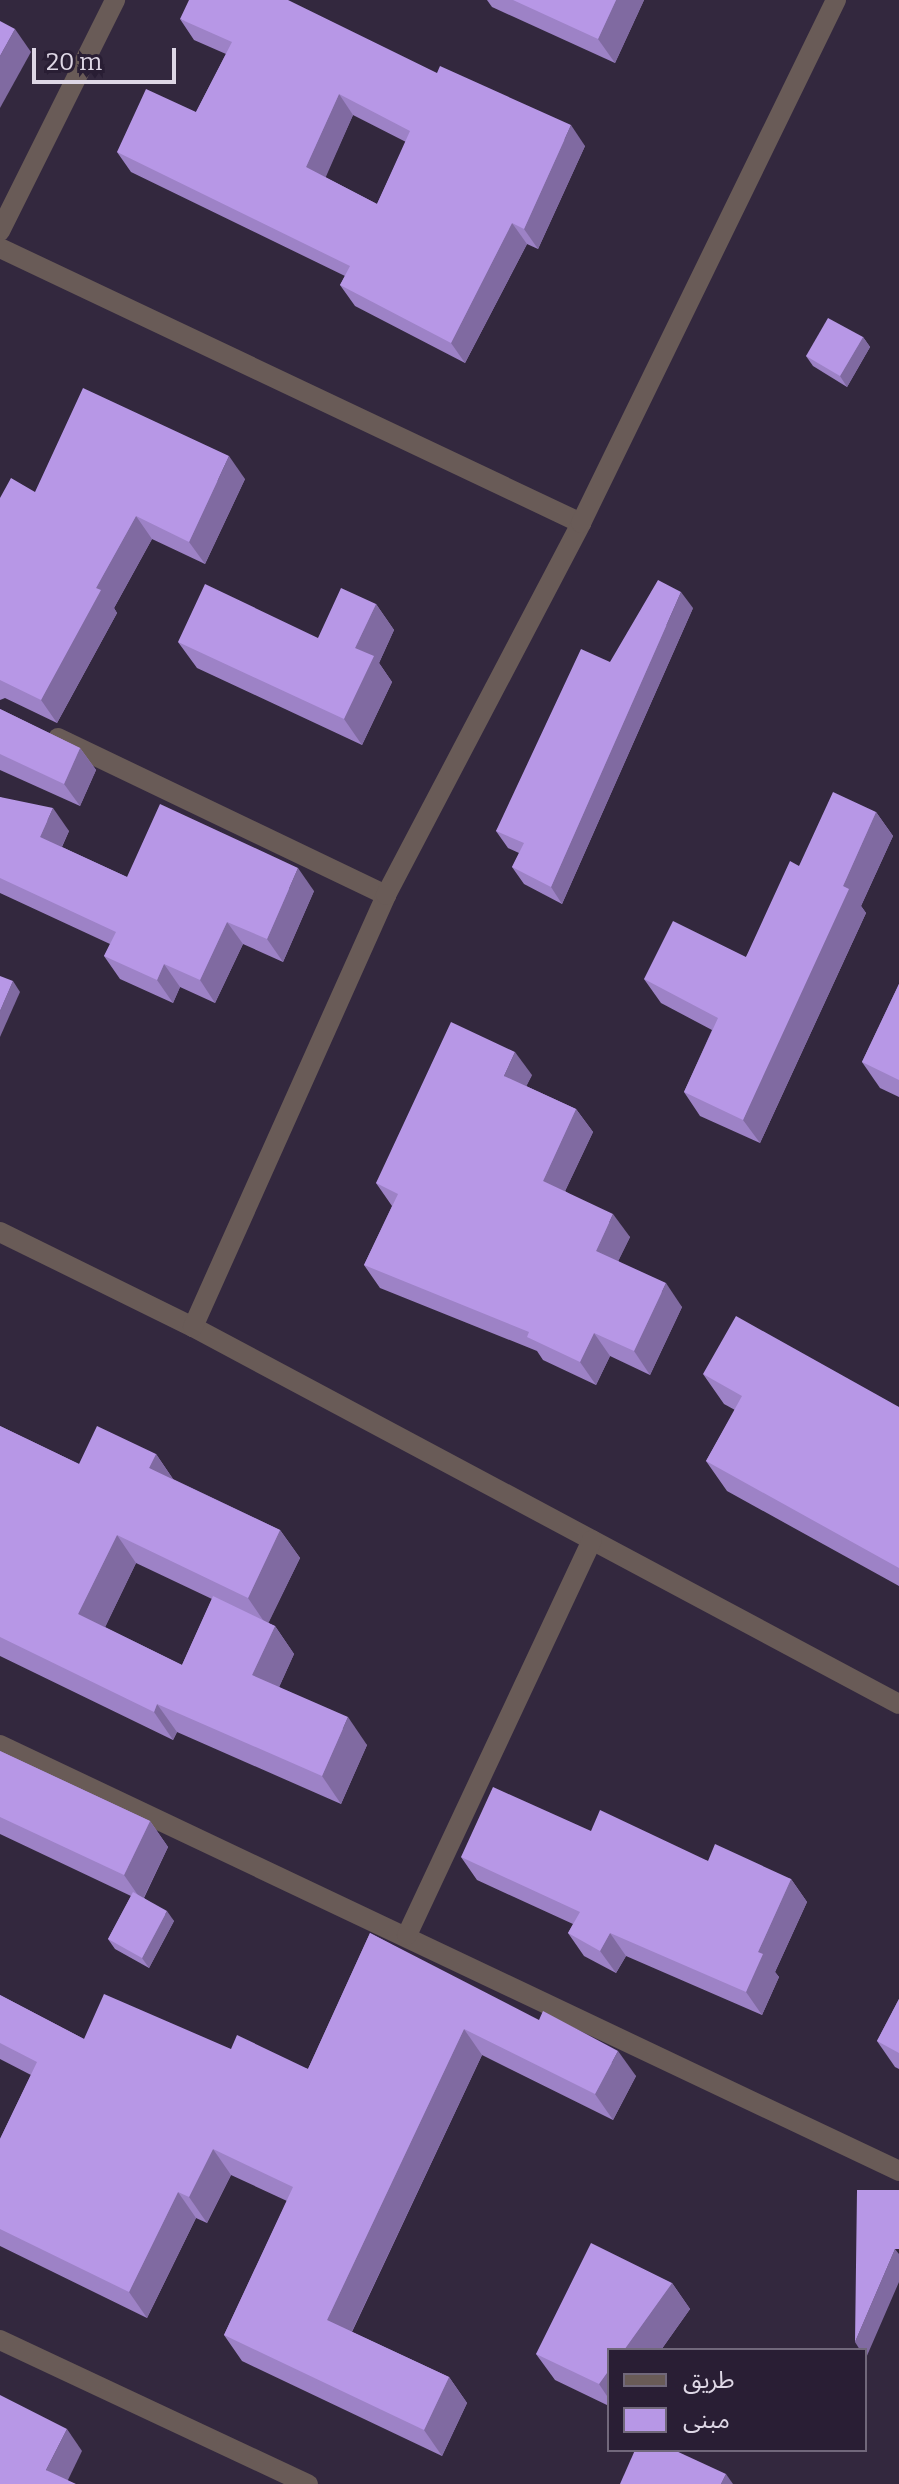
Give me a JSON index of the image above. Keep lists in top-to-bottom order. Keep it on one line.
{"legend":["طريق","مبنى"],"scale_bar":"20 m"}
